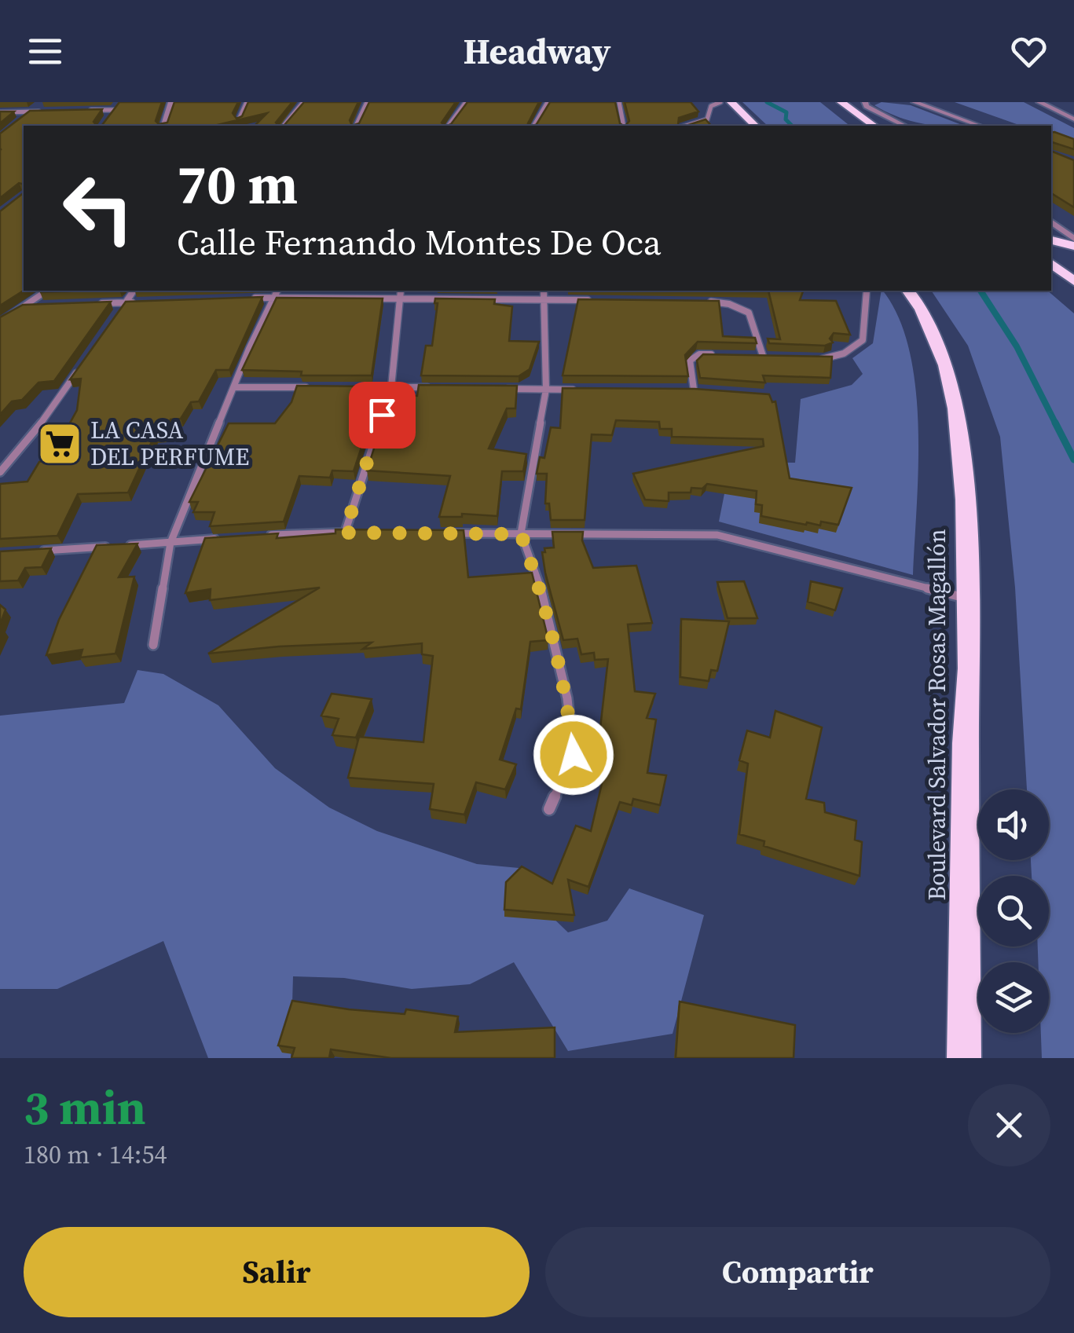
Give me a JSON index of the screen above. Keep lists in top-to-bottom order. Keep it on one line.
{"streets":{"highway":["Boulevard Salvador Rosas Magallón"]},"places":{"supermarket":["LA CASA DEL PERFUME"]},"page":{"header":"Headway","turn":["70 m","Calle Fernando Montes De Oca"],"heading":["3 min","180 m · 14:54"],"buttons":["Salir","Compartir"]}}
